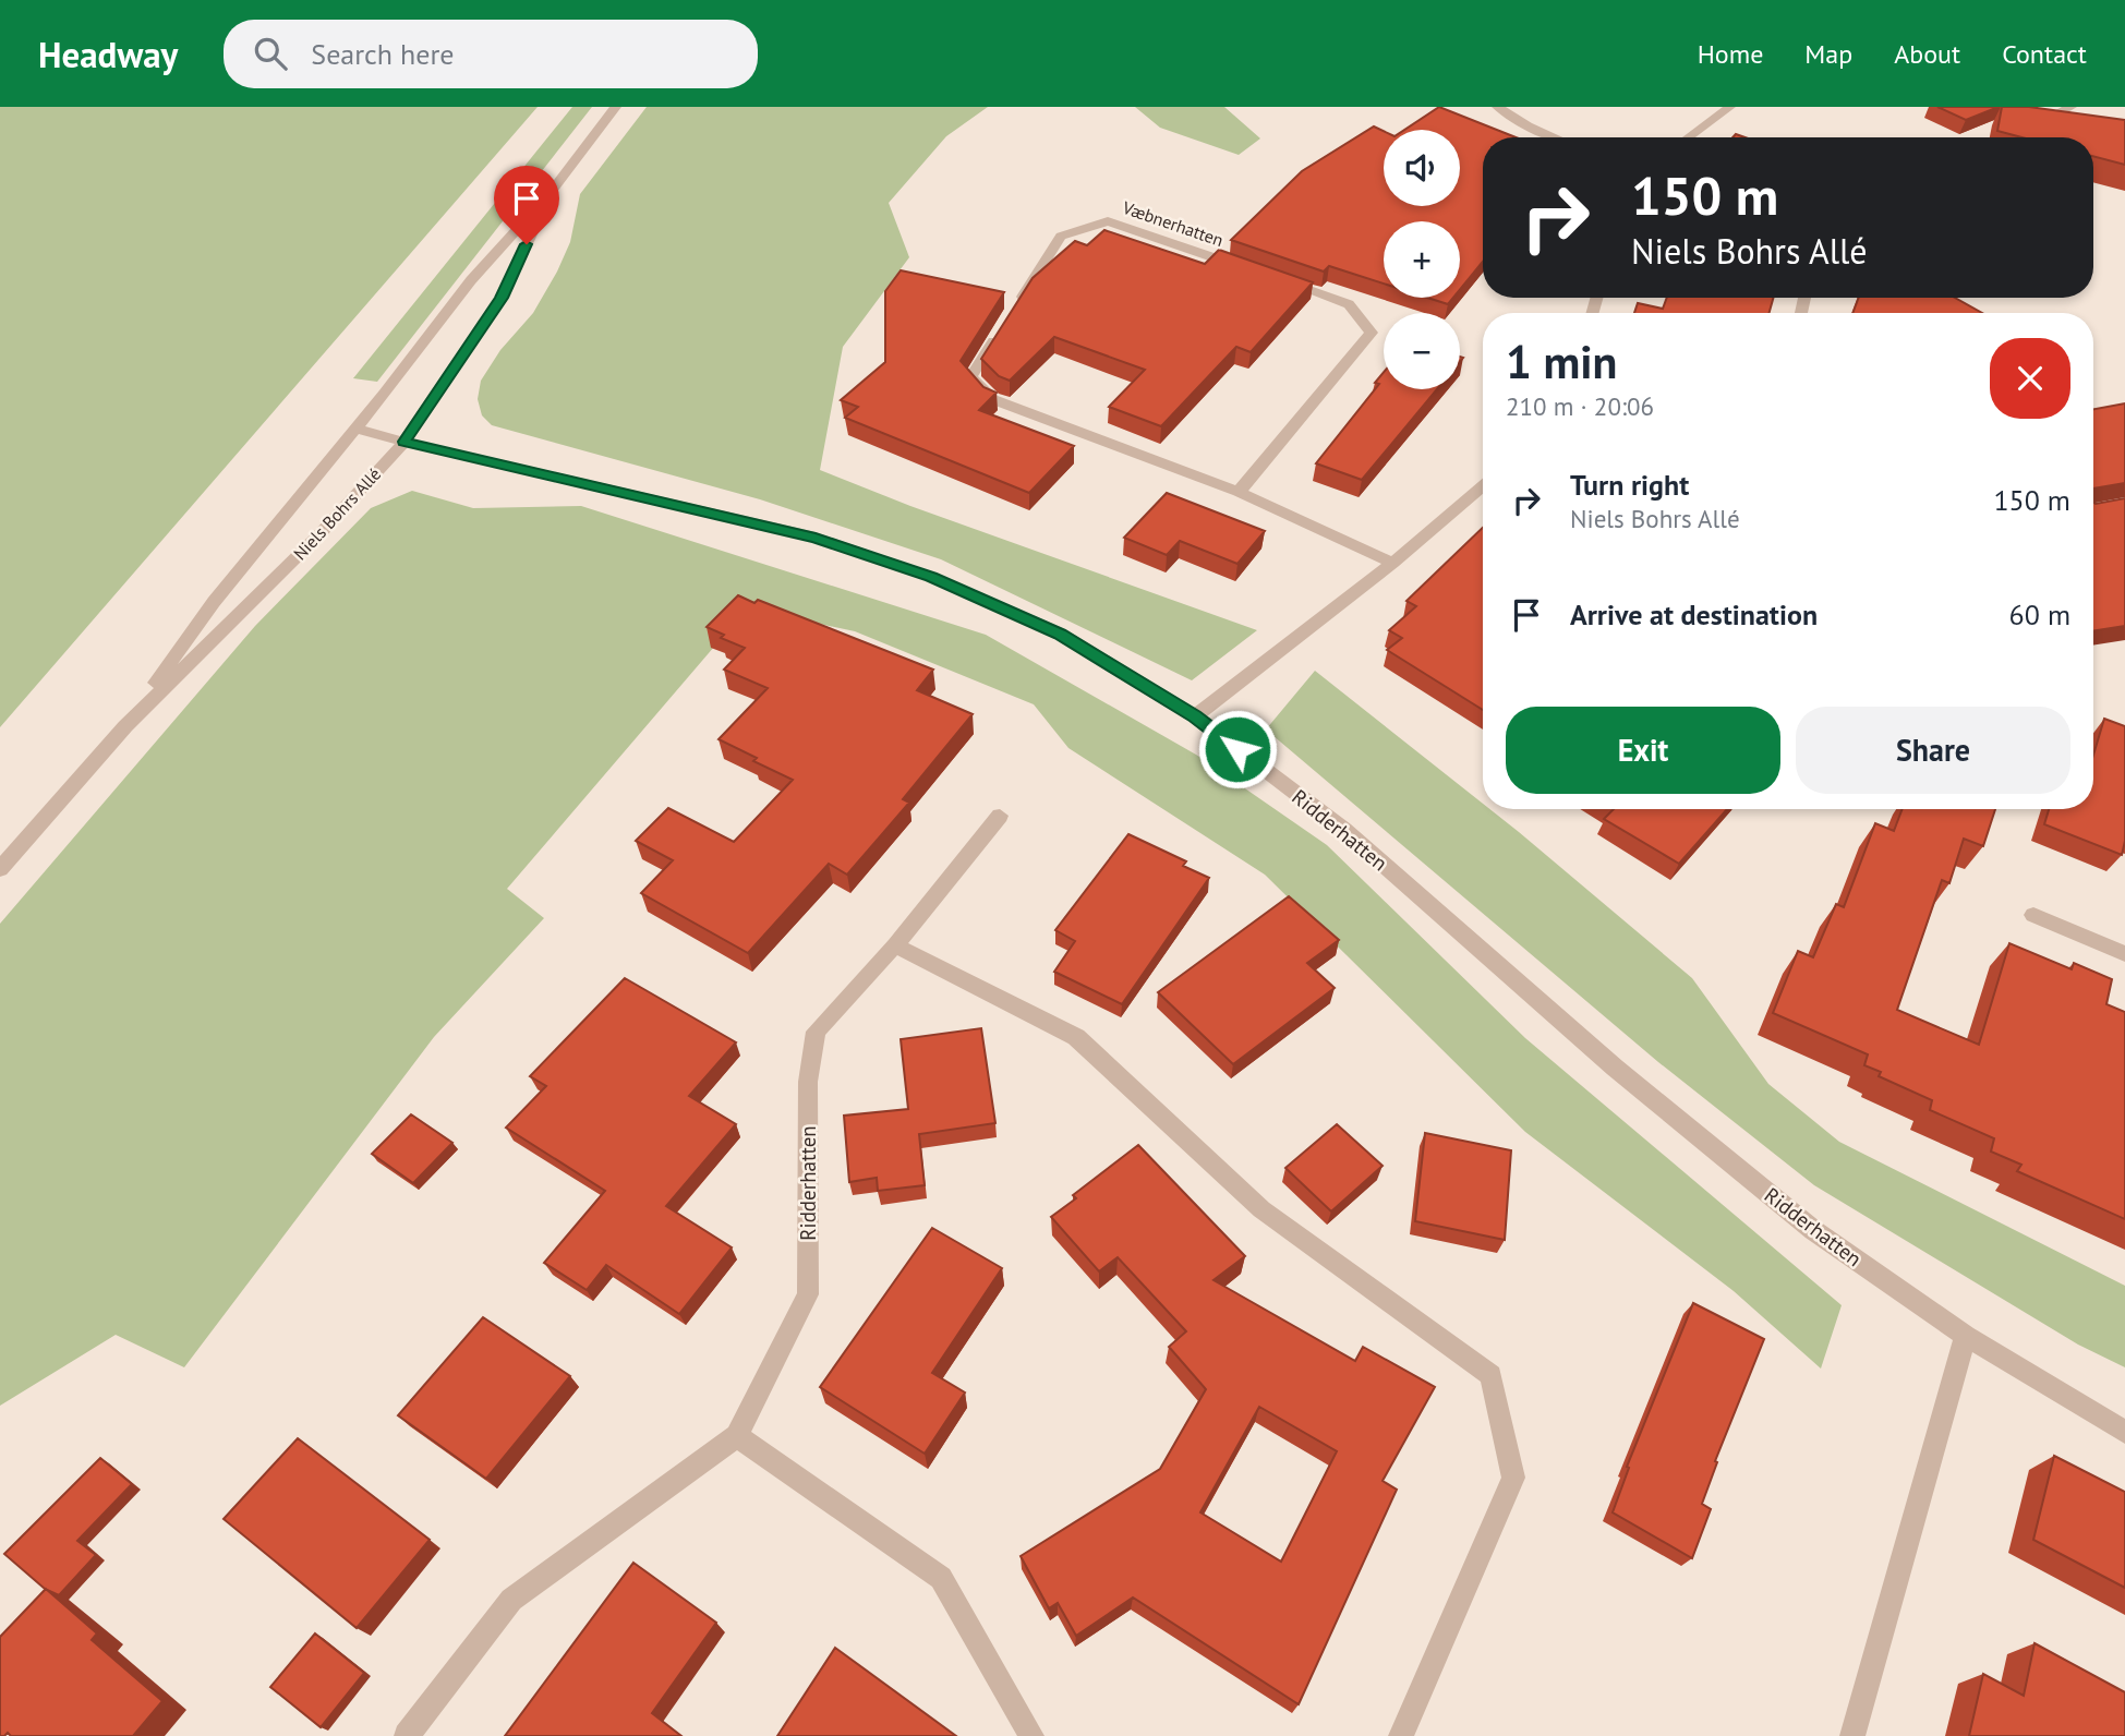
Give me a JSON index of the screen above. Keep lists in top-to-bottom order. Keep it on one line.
{"streets":{"street":["Væbnerhatten","Niels Bohrs Allé","Ridderhatten"]},"crossings":[["Niels Bohrs Allé","Ridderhatten"]],"page":{"header":"Headway","search":"Search here","nav":["Home","Map","About","Contact"],"map_buttons":["+","−"],"turn":["150 m","Niels Bohrs Allé"],"heading":["1 min","210 m · 20:06"],"list":[{"name":"Turn right","note":"Niels Bohrs Allé","value":"150 m"},{"name":"Arrive at destination","value":"60 m"}],"buttons":["Exit","Share"]}}
